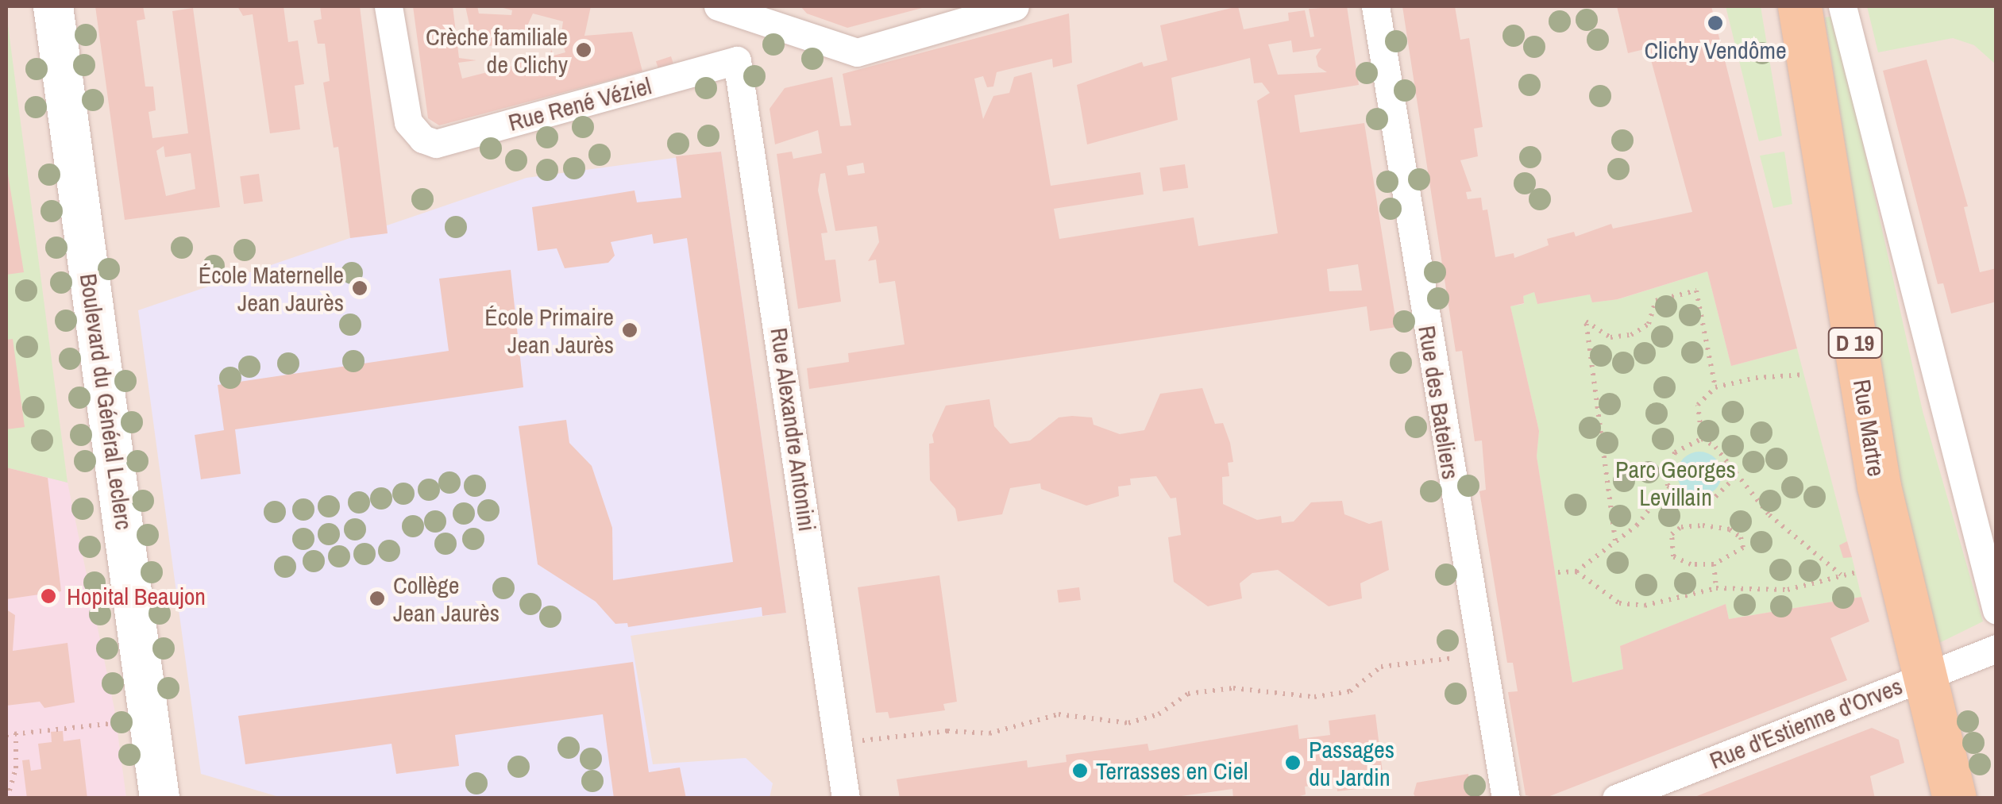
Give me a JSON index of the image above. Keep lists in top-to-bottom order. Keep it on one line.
{"streets":{"main road":["D 19","Boulevard du Général Leclerc","Rue Martre"],"street":["Rue René Véziel","Rue des Bateliers","Rue Alexandre Antonini","Rue d'Estienne d'Orves"]},"crossings":[["Rue René Véziel","Rue Alexandre Antonini"],["Rue Martre","Rue d'Estienne d'Orves"]],"parks":["Parc Georges Levillain"],"places":["Clichy Vendôme","Crèche familiale de Clichy","École Maternelle Jean Jaurès","École Primaire Jean Jaurès","Hopital Beaujon","Collège Jean Jaurès","Passages du Jardin","Terrasses en Ciel"]}
